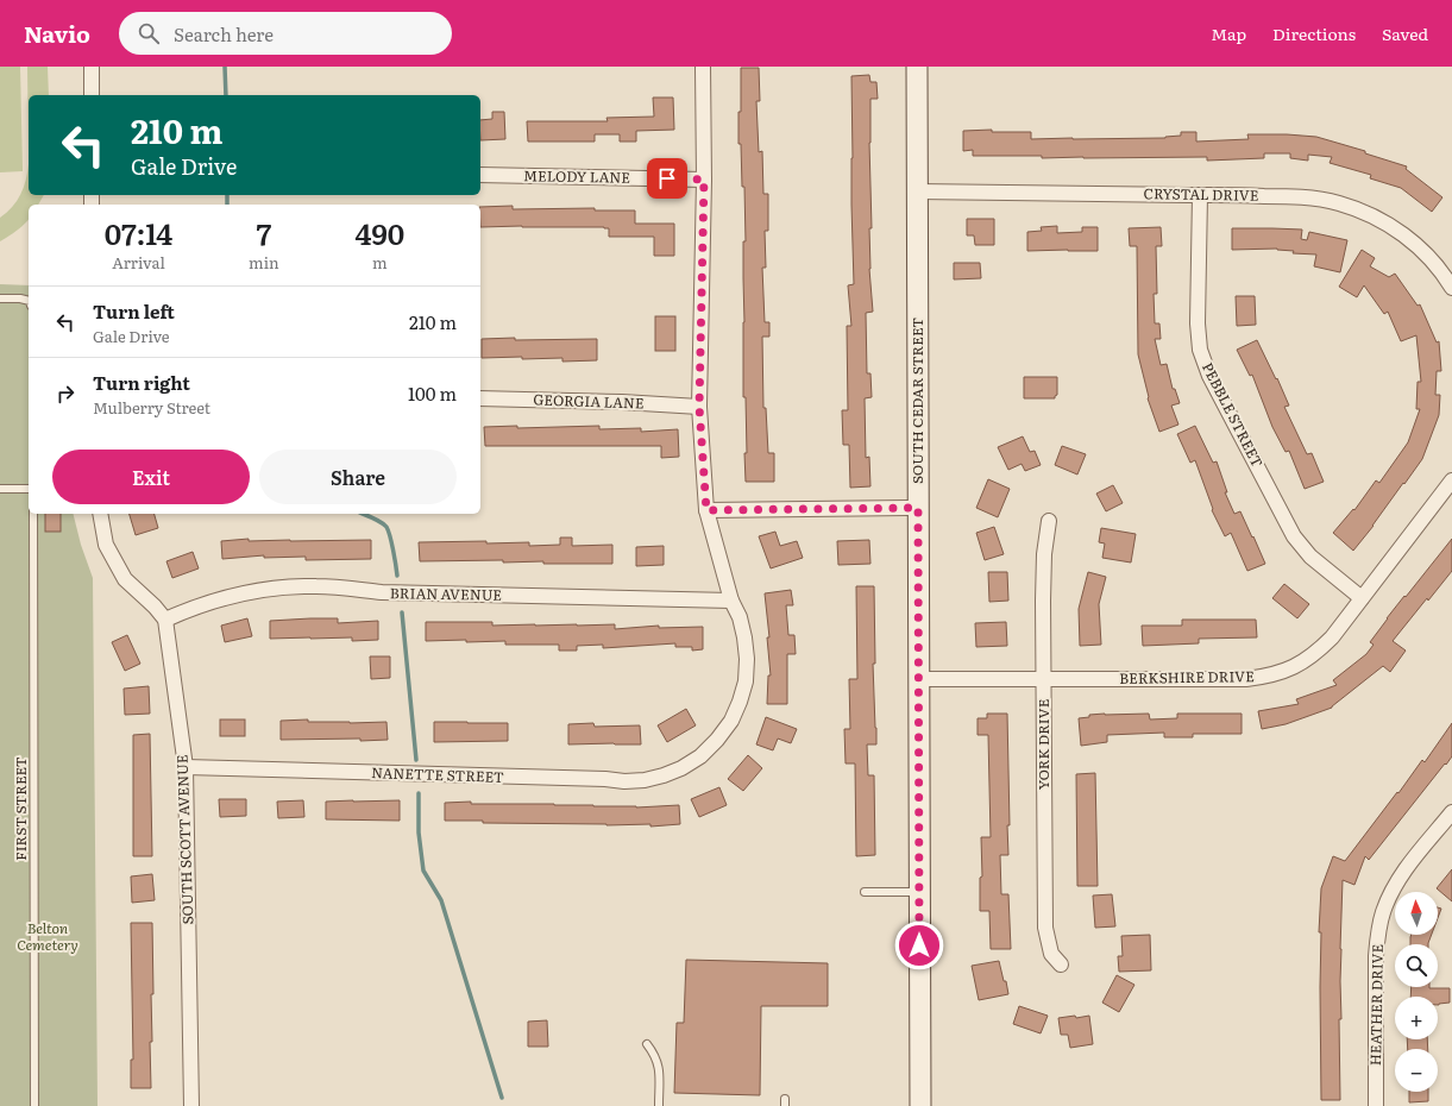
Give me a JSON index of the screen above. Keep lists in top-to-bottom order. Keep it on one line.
{"streets":{"main road":["SOUTH CEDAR STREET"],"street":["MELODY LANE","CRYSTAL DRIVE","GEORGIA LANE","PEBBLE STREET","BRIAN AVENUE","BERKSHIRE DRIVE","YORK DRIVE","NANETTE STREET","SOUTH SCOTT AVENUE","HEATHER DRIVE"],"lane":["FIRST STREET"]},"crossings":[["MELODY LANE","NANETTE STREET"],["CRYSTAL DRIVE","SOUTH CEDAR STREET"],["CRYSTAL DRIVE","PEBBLE STREET"],["SOUTH CEDAR STREET","BERKSHIRE DRIVE"],["GEORGIA LANE","NANETTE STREET"],["PEBBLE STREET","BERKSHIRE DRIVE"],["BRIAN AVENUE","NANETTE STREET"],["BRIAN AVENUE","SOUTH SCOTT AVENUE"],["BERKSHIRE DRIVE","YORK DRIVE"],["NANETTE STREET","SOUTH SCOTT AVENUE"]],"parks":["Belton Cemetery"],"north":"top","page":{"header":"Navio","search":"Search here","nav":["Map","Directions","Saved"],"turn":["210 m","Gale Drive"],"eta":["07:14","Arrival","7","min","490","m"],"list":[{"name":"Turn left","note":"Gale Drive","value":"210 m"},{"name":"Turn right","note":"Mulberry Street","value":"100 m"}],"buttons":["Exit","Share"],"map_buttons":["+","−"]}}
